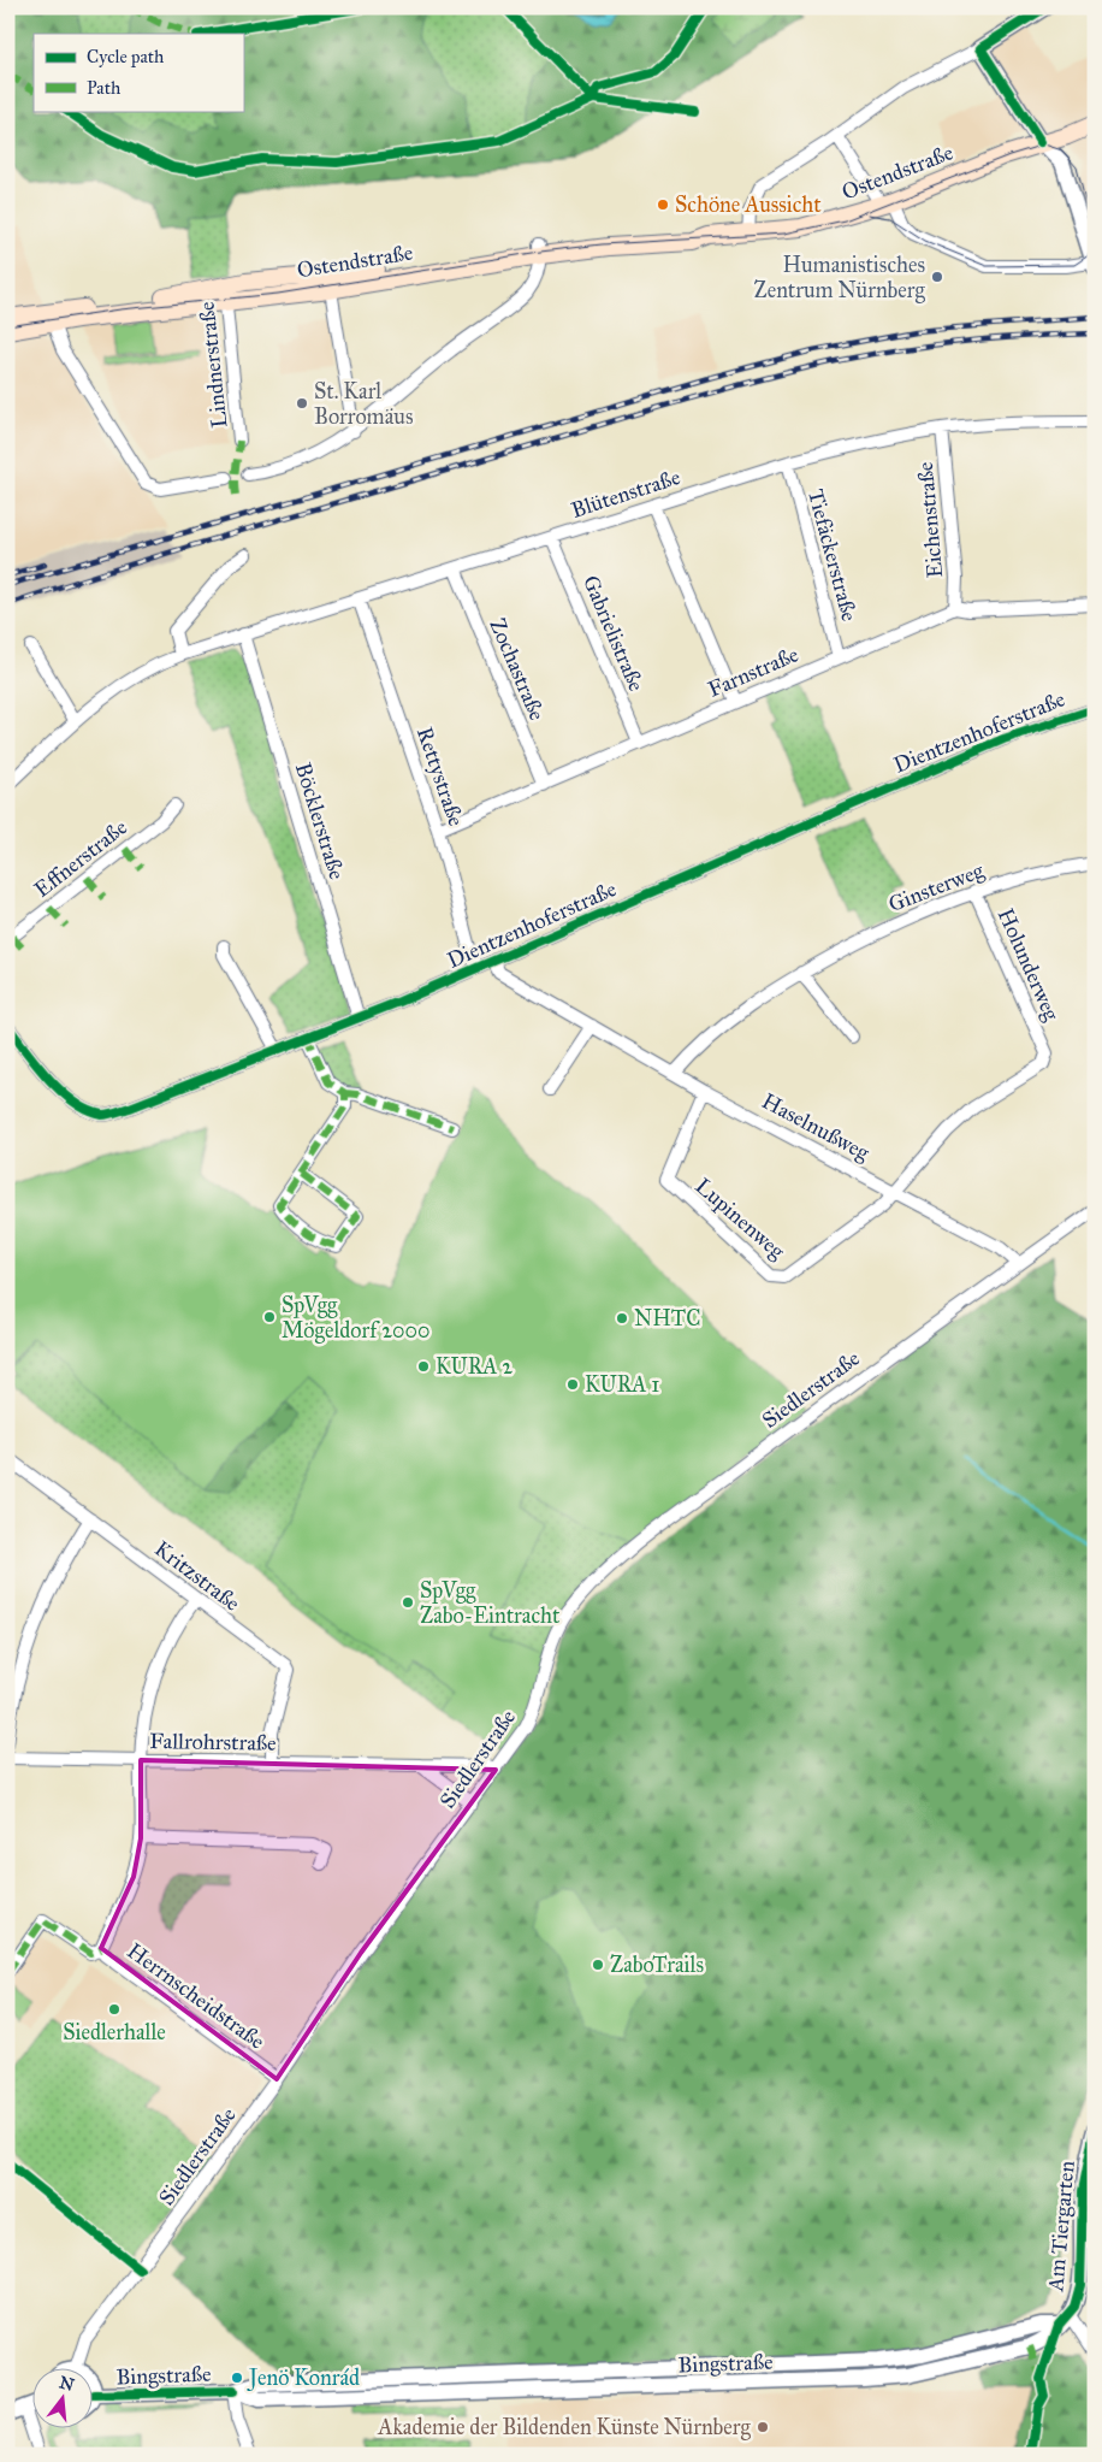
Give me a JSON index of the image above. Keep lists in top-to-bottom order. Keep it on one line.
{"streets":{"main road":["Ostendstraße"],"street":["Lindnerstraße","Blütenstraße","Eichenstraße","Tiefäckerstraße","Gabrielistraße","Zochastraße","Farnstraße","Dientzenhoferstraße","Rettystraße","Böcklerstraße","Effnerstraße","Ginsterweg","Holunderweg","Haselnußweg","Lupinenweg","Siedlerstraße","Kritzstraße","Fallrohrstraße","Herrnscheidstraße","Am Tiergarten","Bingstraße"]},"crossings":[["Ostendstraße","Lindnerstraße"],["Blütenstraße","Eichenstraße"],["Blütenstraße","Tiefäckerstraße"],["Blütenstraße","Gabrielistraße"],["Blütenstraße","Zochastraße"],["Blütenstraße","Rettystraße"],["Blütenstraße","Böcklerstraße"],["Eichenstraße","Farnstraße"],["Tiefäckerstraße","Farnstraße"],["Gabrielistraße","Farnstraße"],["Zochastraße","Farnstraße"],["Farnstraße","Rettystraße"],["Dientzenhoferstraße","Rettystraße"],["Dientzenhoferstraße","Böcklerstraße"],["Dientzenhoferstraße","Haselnußweg"],["Ginsterweg","Holunderweg"],["Ginsterweg","Haselnußweg"],["Holunderweg","Haselnußweg"],["Holunderweg","Lupinenweg"],["Haselnußweg","Lupinenweg"],["Haselnußweg","Siedlerstraße"],["Siedlerstraße","Fallrohrstraße"],["Siedlerstraße","Herrnscheidstraße"],["Kritzstraße","Fallrohrstraße"],["Kritzstraße","Herrnscheidstraße"],["Fallrohrstraße","Herrnscheidstraße"],["Am Tiergarten","Bingstraße"]],"places":["Schöne Aussicht","Humanistisches Zentrum Nürnberg","St. Karl Borromäus","SpVgg Mögeldorf 2000","NHTC","KURA 2","KURA 1","SpVgg Zabo-Eintracht","ZaboTrails","Siedlerhalle","Jenö Konrád","Akademie der Bildenden Künste Nürnberg"],"legend":["Cycle path","Path"],"north":"top"}
